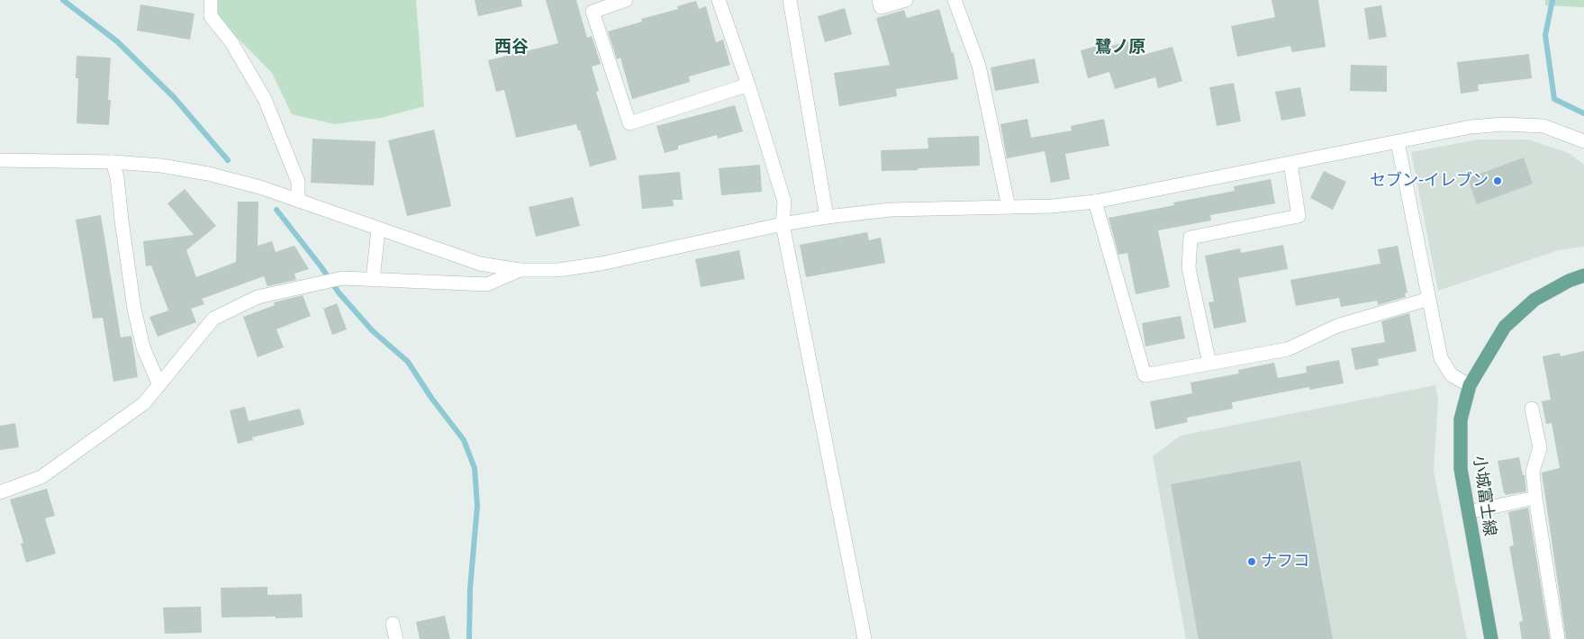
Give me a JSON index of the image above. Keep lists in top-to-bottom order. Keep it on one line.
{"streets":{"main road":["小城富士線"]},"districts":["西谷","鷺ノ原"],"places":["セブン-イレブン","ナフコ"]}
